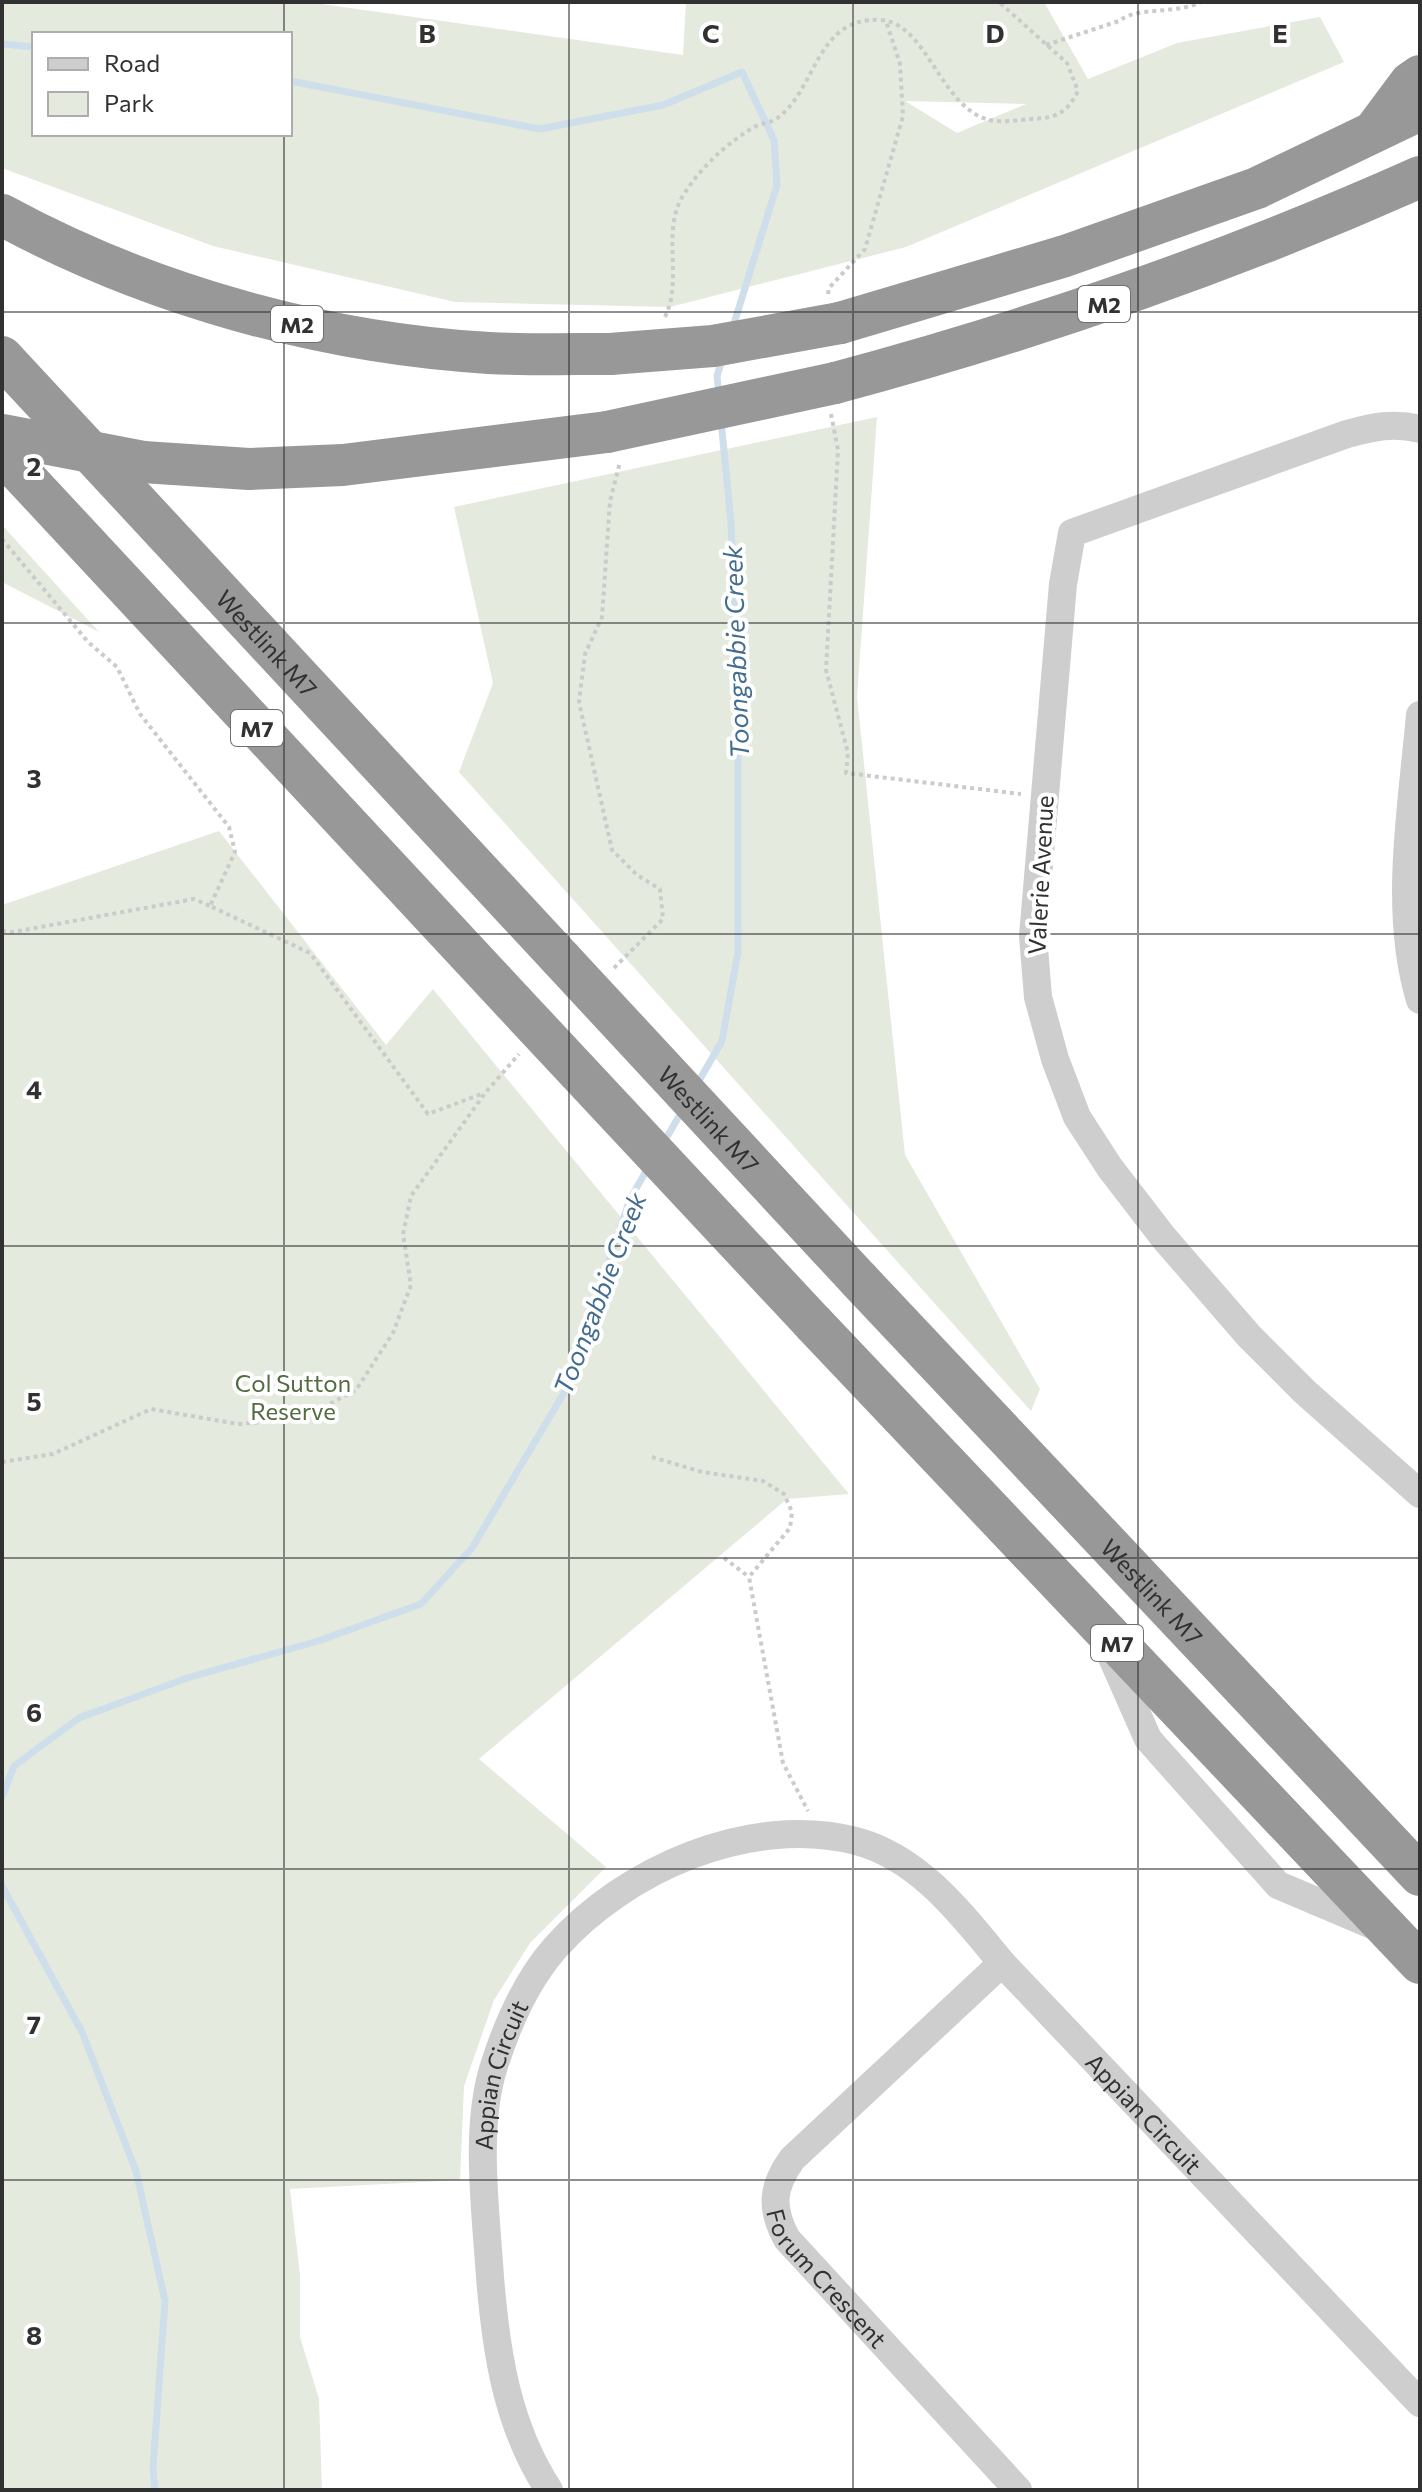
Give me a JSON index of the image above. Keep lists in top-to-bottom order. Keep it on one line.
{"streets":{"highway":["M2","Westlink M7","M7"],"street":["Valerie Avenue","Appian Circuit","Forum Crescent"]},"crossings":[["Appian Circuit","Forum Crescent"]],"water":["Toongabbie Creek"],"parks":["Col Sutton Reserve"],"legend":["Road","Park"],"grid":{"columns":["B","C","D","E"],"rows":["2","3","4","5","6","7","8"]}}
